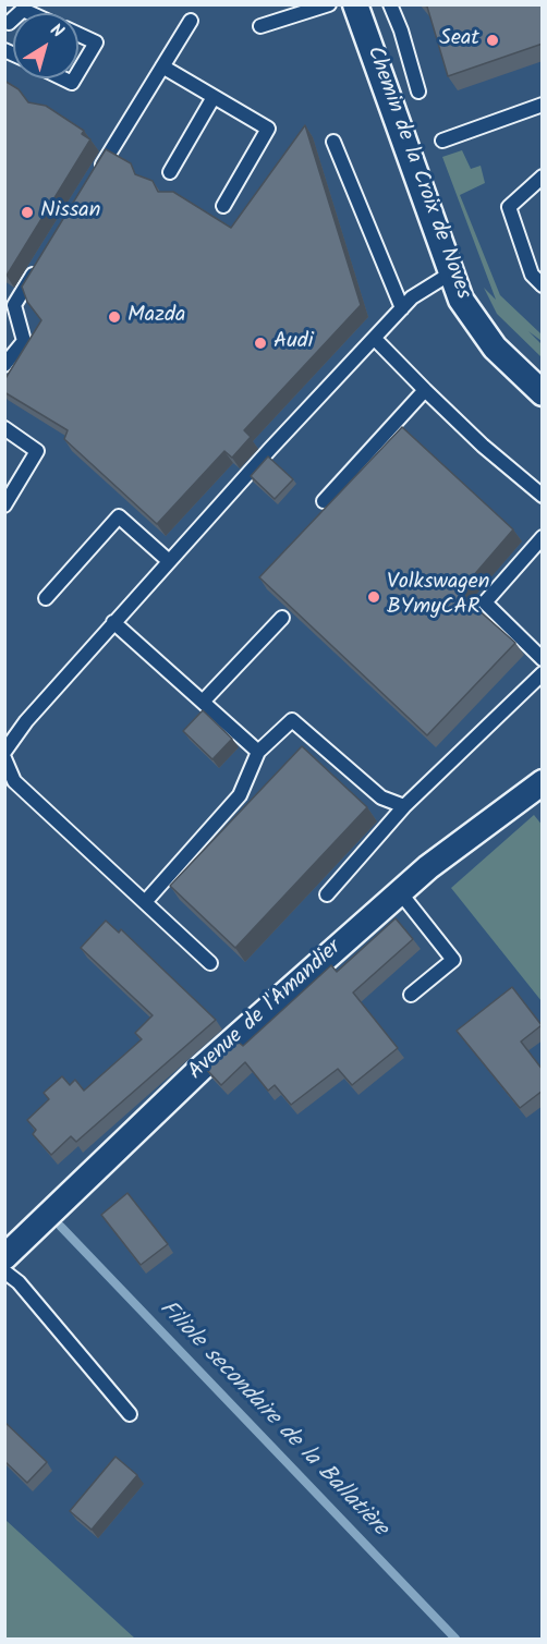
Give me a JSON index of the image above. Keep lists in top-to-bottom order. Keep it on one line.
{"streets":{"street":["Chemin de la Croix de Noves","Avenue de l'Amandier"]},"water":["Filiole secondaire de la Ballatière"],"places":["Seat","Nissan","Mazda","Audi","Volkswagen BYmyCAR"],"north":"top right"}
